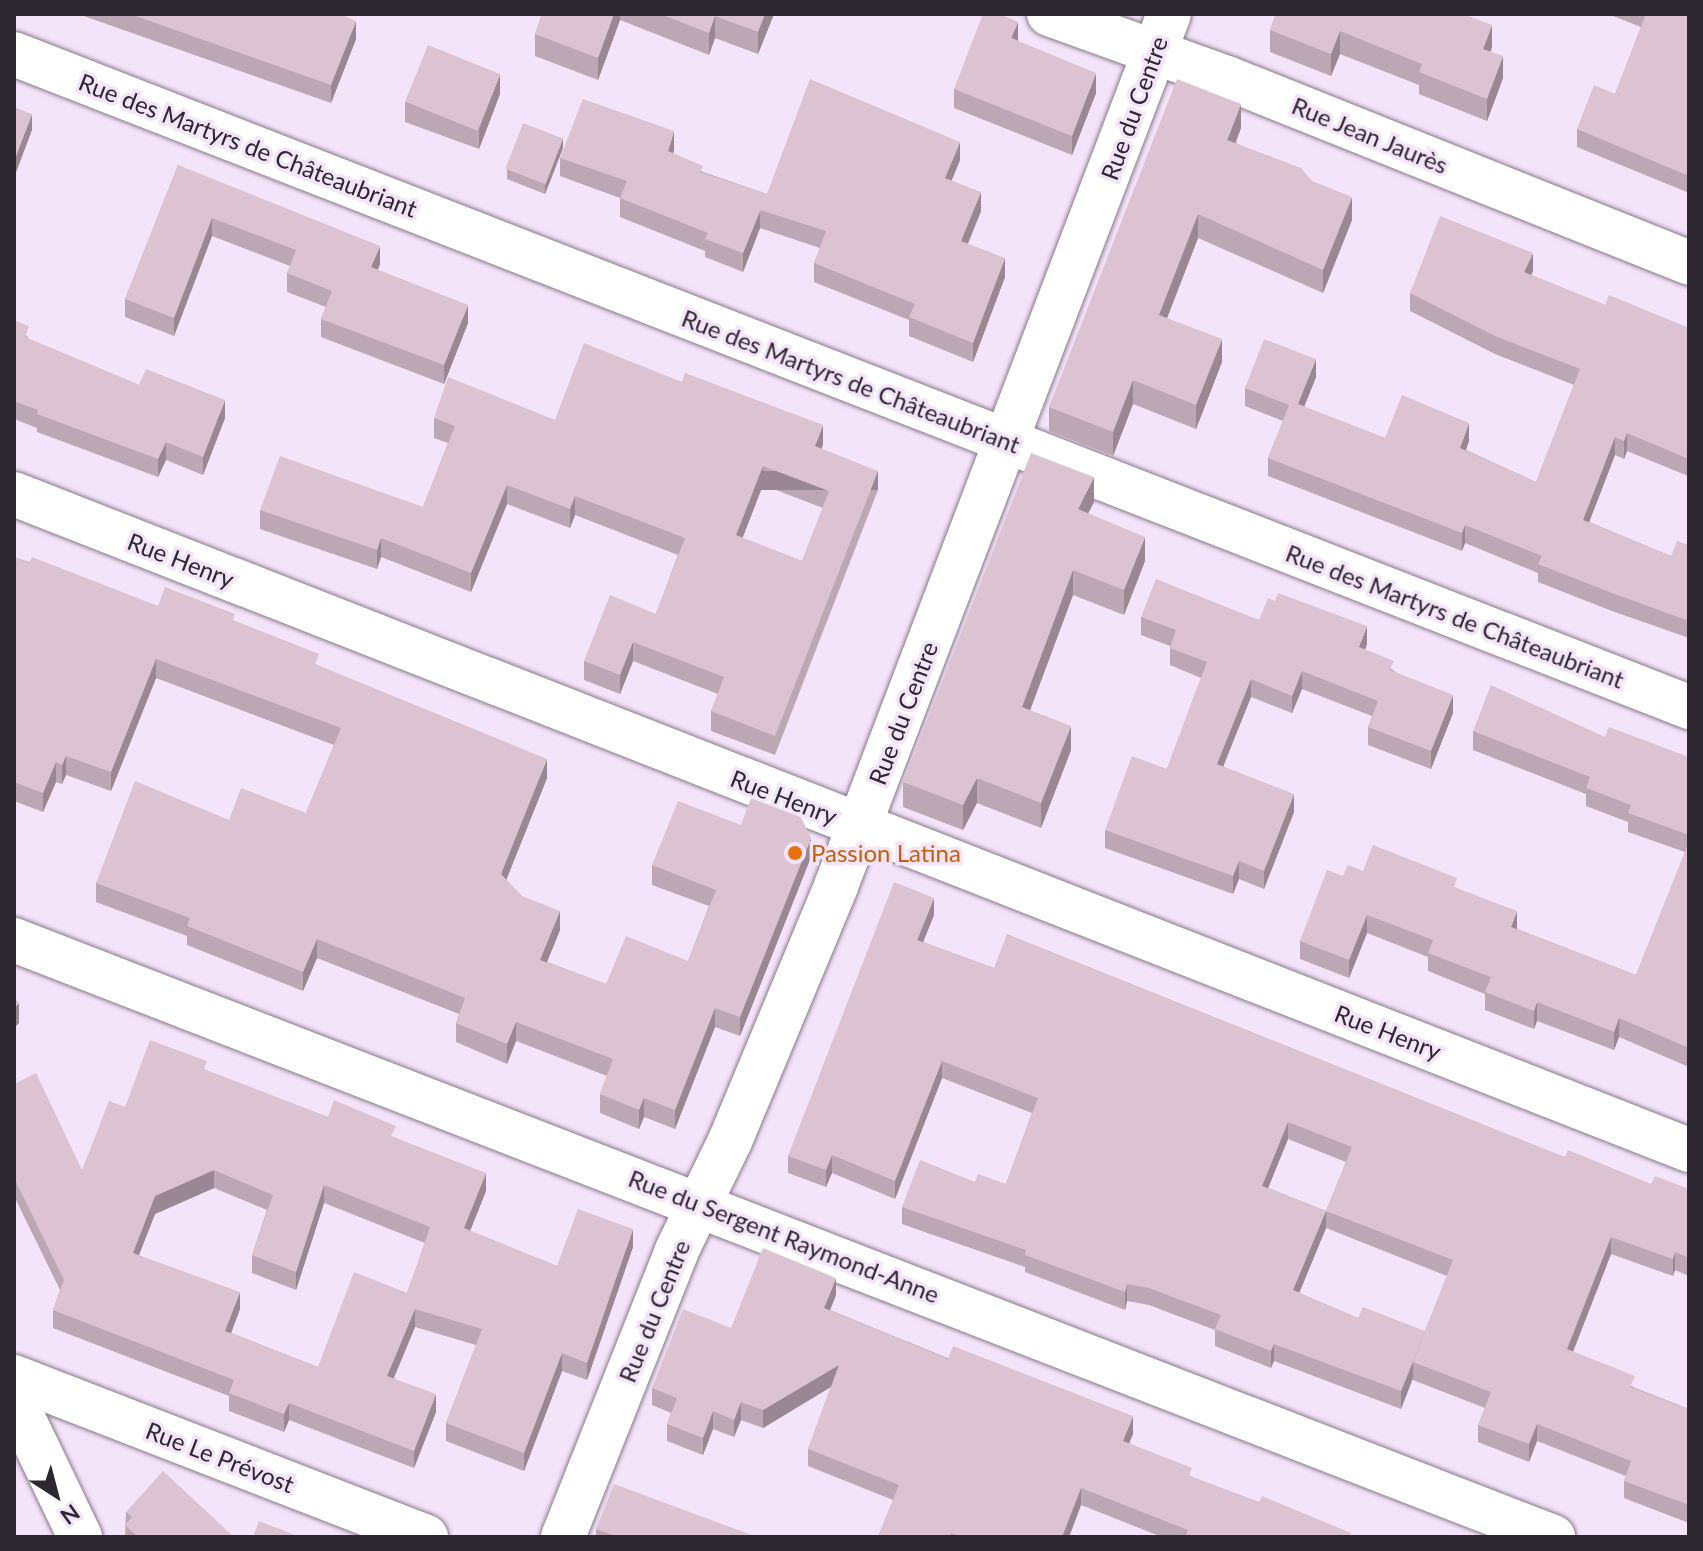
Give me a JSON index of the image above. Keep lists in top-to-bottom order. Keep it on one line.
{"streets":{"street":["Rue du Centre","Rue Jean Jaurès","Rue des Martyrs de Châteaubriant","Rue Henry","Rue du Sergent Raymond-Anne","Rue Le Prévost"]},"crossings":[["Rue du Centre","Rue Jean Jaurès"],["Rue du Centre","Rue des Martyrs de Châteaubriant"],["Rue du Centre","Rue Henry"],["Rue du Centre","Rue du Sergent Raymond-Anne"]],"places":["Passion Latina"],"north":"bottom right"}
